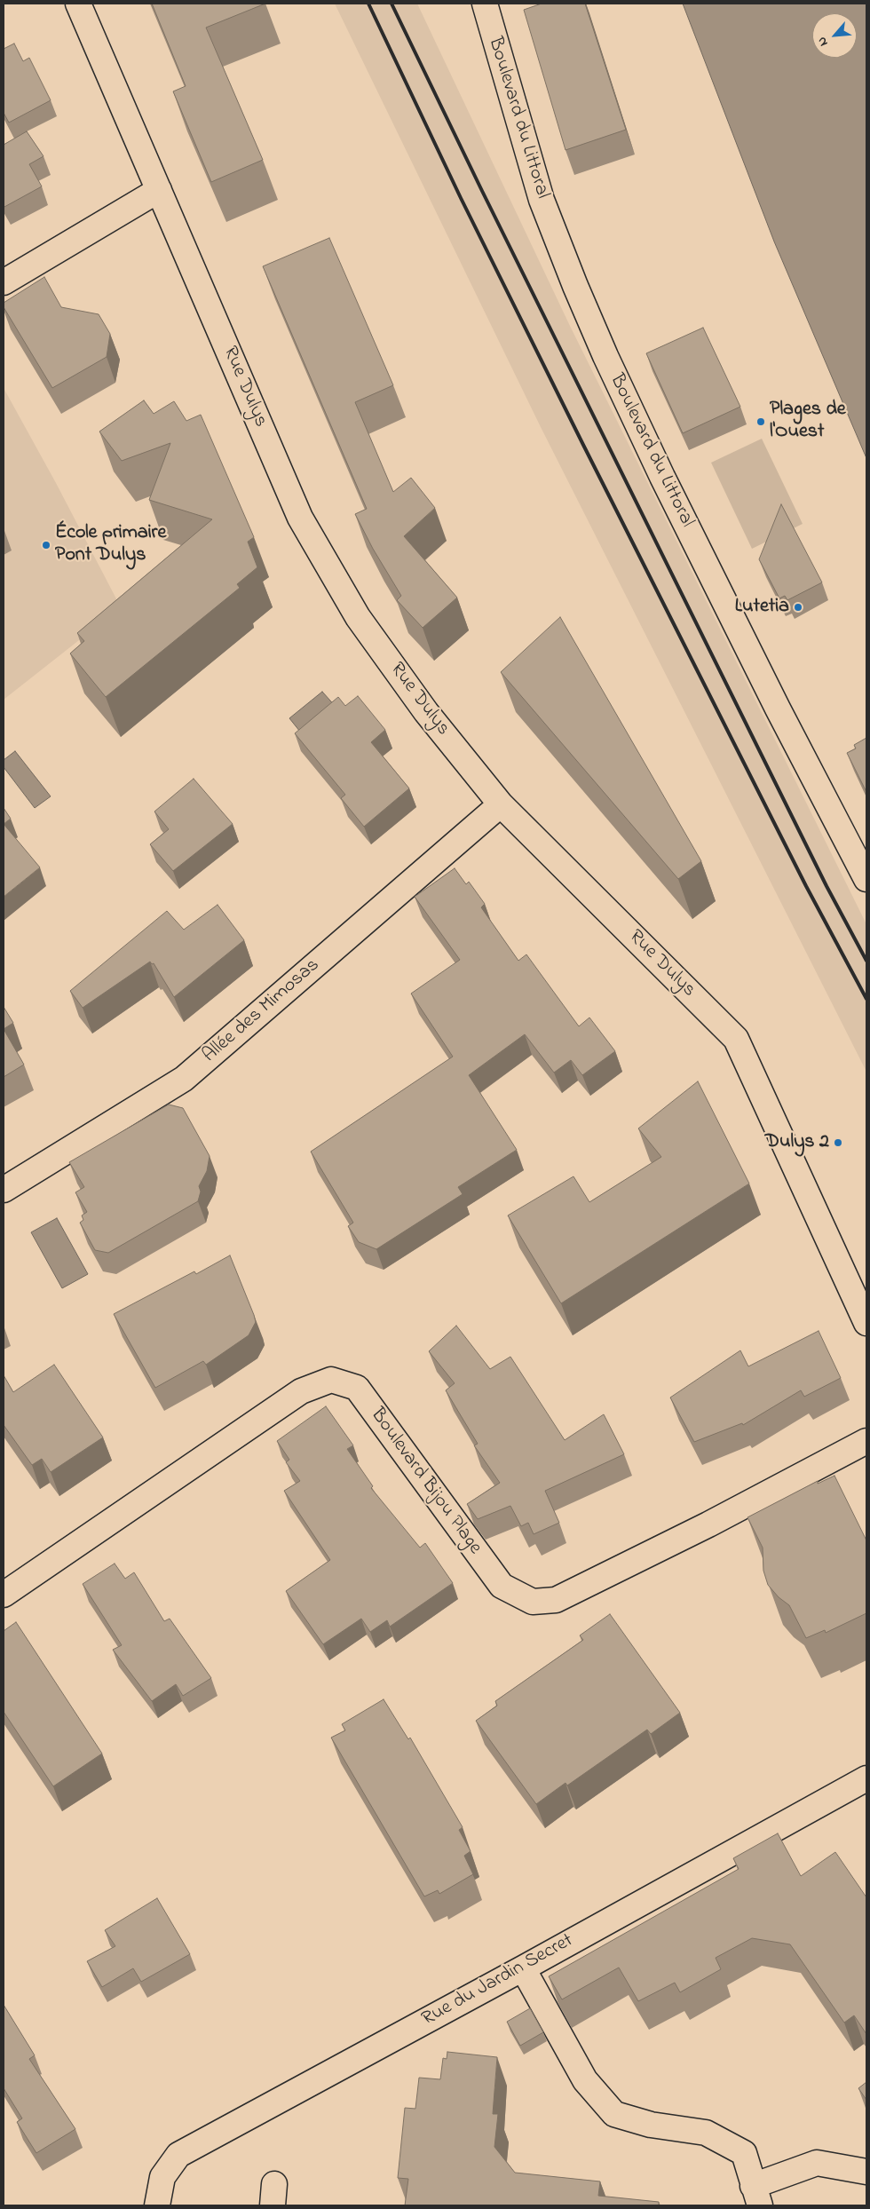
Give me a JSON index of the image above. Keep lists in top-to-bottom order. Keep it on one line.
{"streets":{"street":["Boulevard du Littoral","Rue Dulys","Allée des Mimosas","Boulevard Bijou Plage","Rue du Jardin Secret"]},"crossings":[["Rue Dulys","Allée des Mimosas"]],"places":["Plages de l'Ouest","École primaire Pont Dulys","Lutetia","Dulys 2"],"north":"bottom left"}
